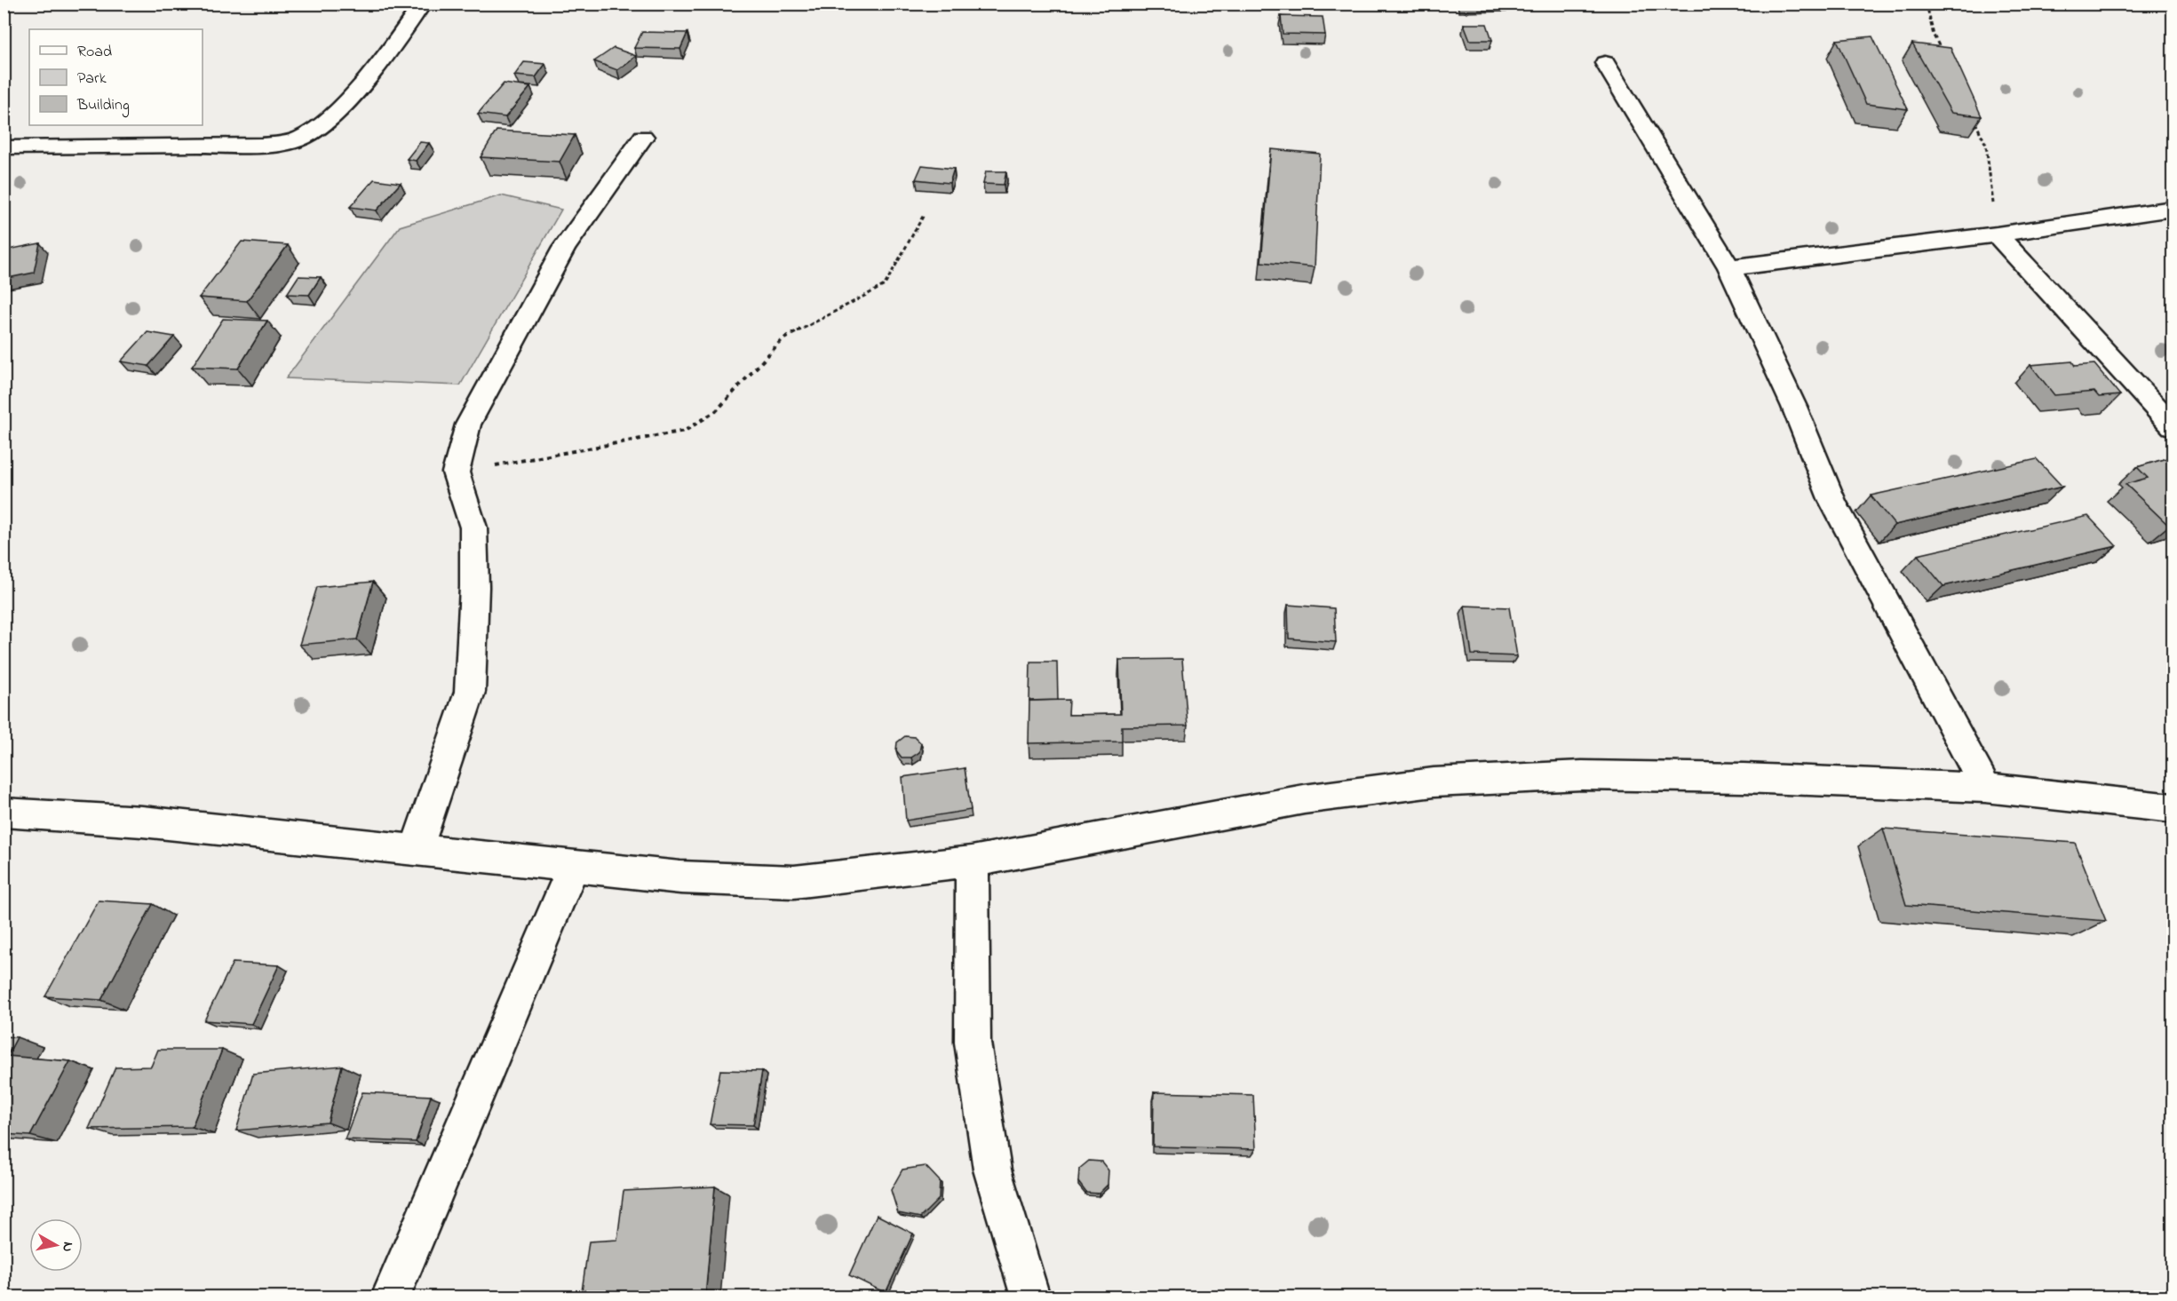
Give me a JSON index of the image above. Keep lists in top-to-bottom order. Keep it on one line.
{"legend":["Road","Park","Building"],"north":"right"}
